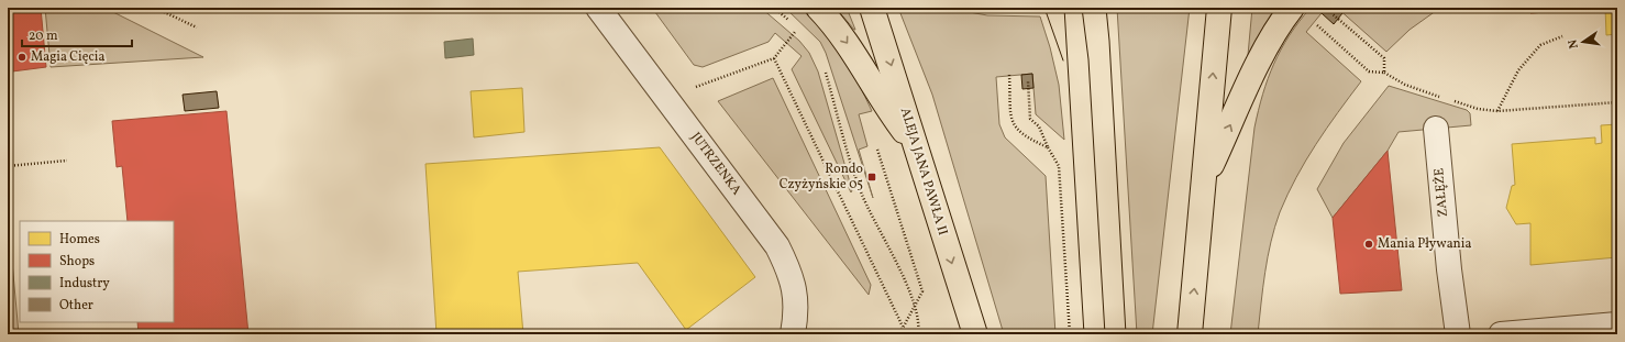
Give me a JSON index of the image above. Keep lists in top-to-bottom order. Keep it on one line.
{"streets":{"main road":["ALEJA JANA PAWŁA II"],"street":["JUTRZENKA","ZAŁĘŻE"]},"places":{"other":["Magia Cięcia","Mania Pływania"],"transit":["Rondo Czyżyńskie 05"]},"legend":["Homes","Shops","Industry","Other"],"scale_bar":"20 m","north":"left"}
